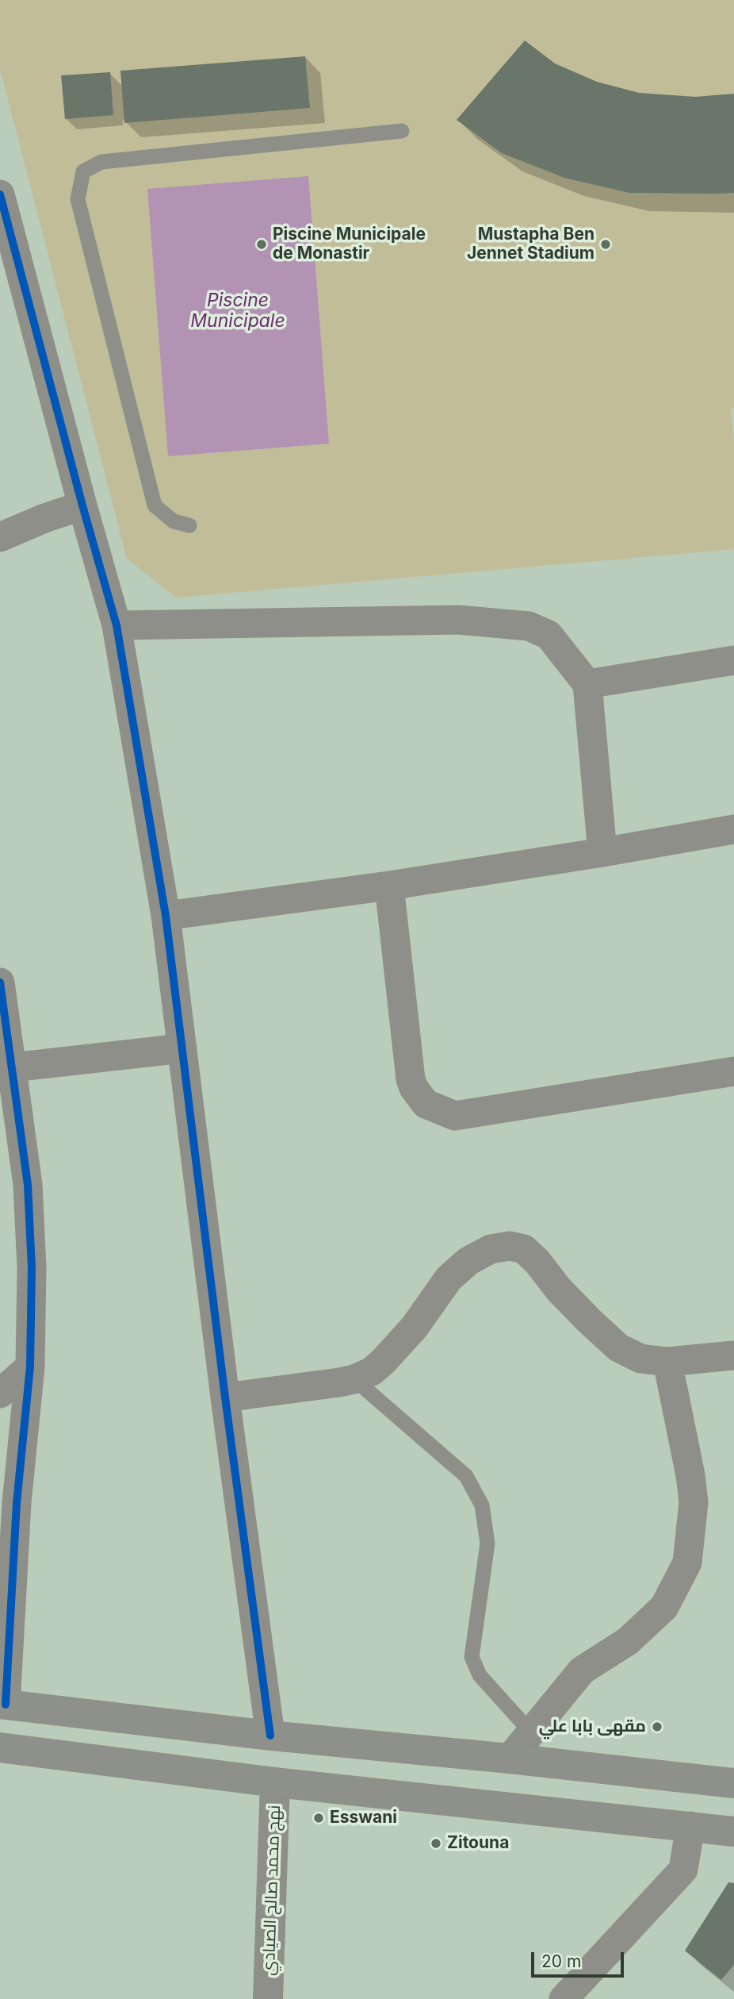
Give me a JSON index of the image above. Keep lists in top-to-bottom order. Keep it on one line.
{"streets":{"street":["نهج محمد صالح الصيادي"]},"water":["Piscine Municipale"],"places":["Piscine Municipale de Monastir","Mustapha Ben Jennet Stadium","مقهى بابا علي","Esswani","Zitouna"],"scale_bar":"20 m"}
